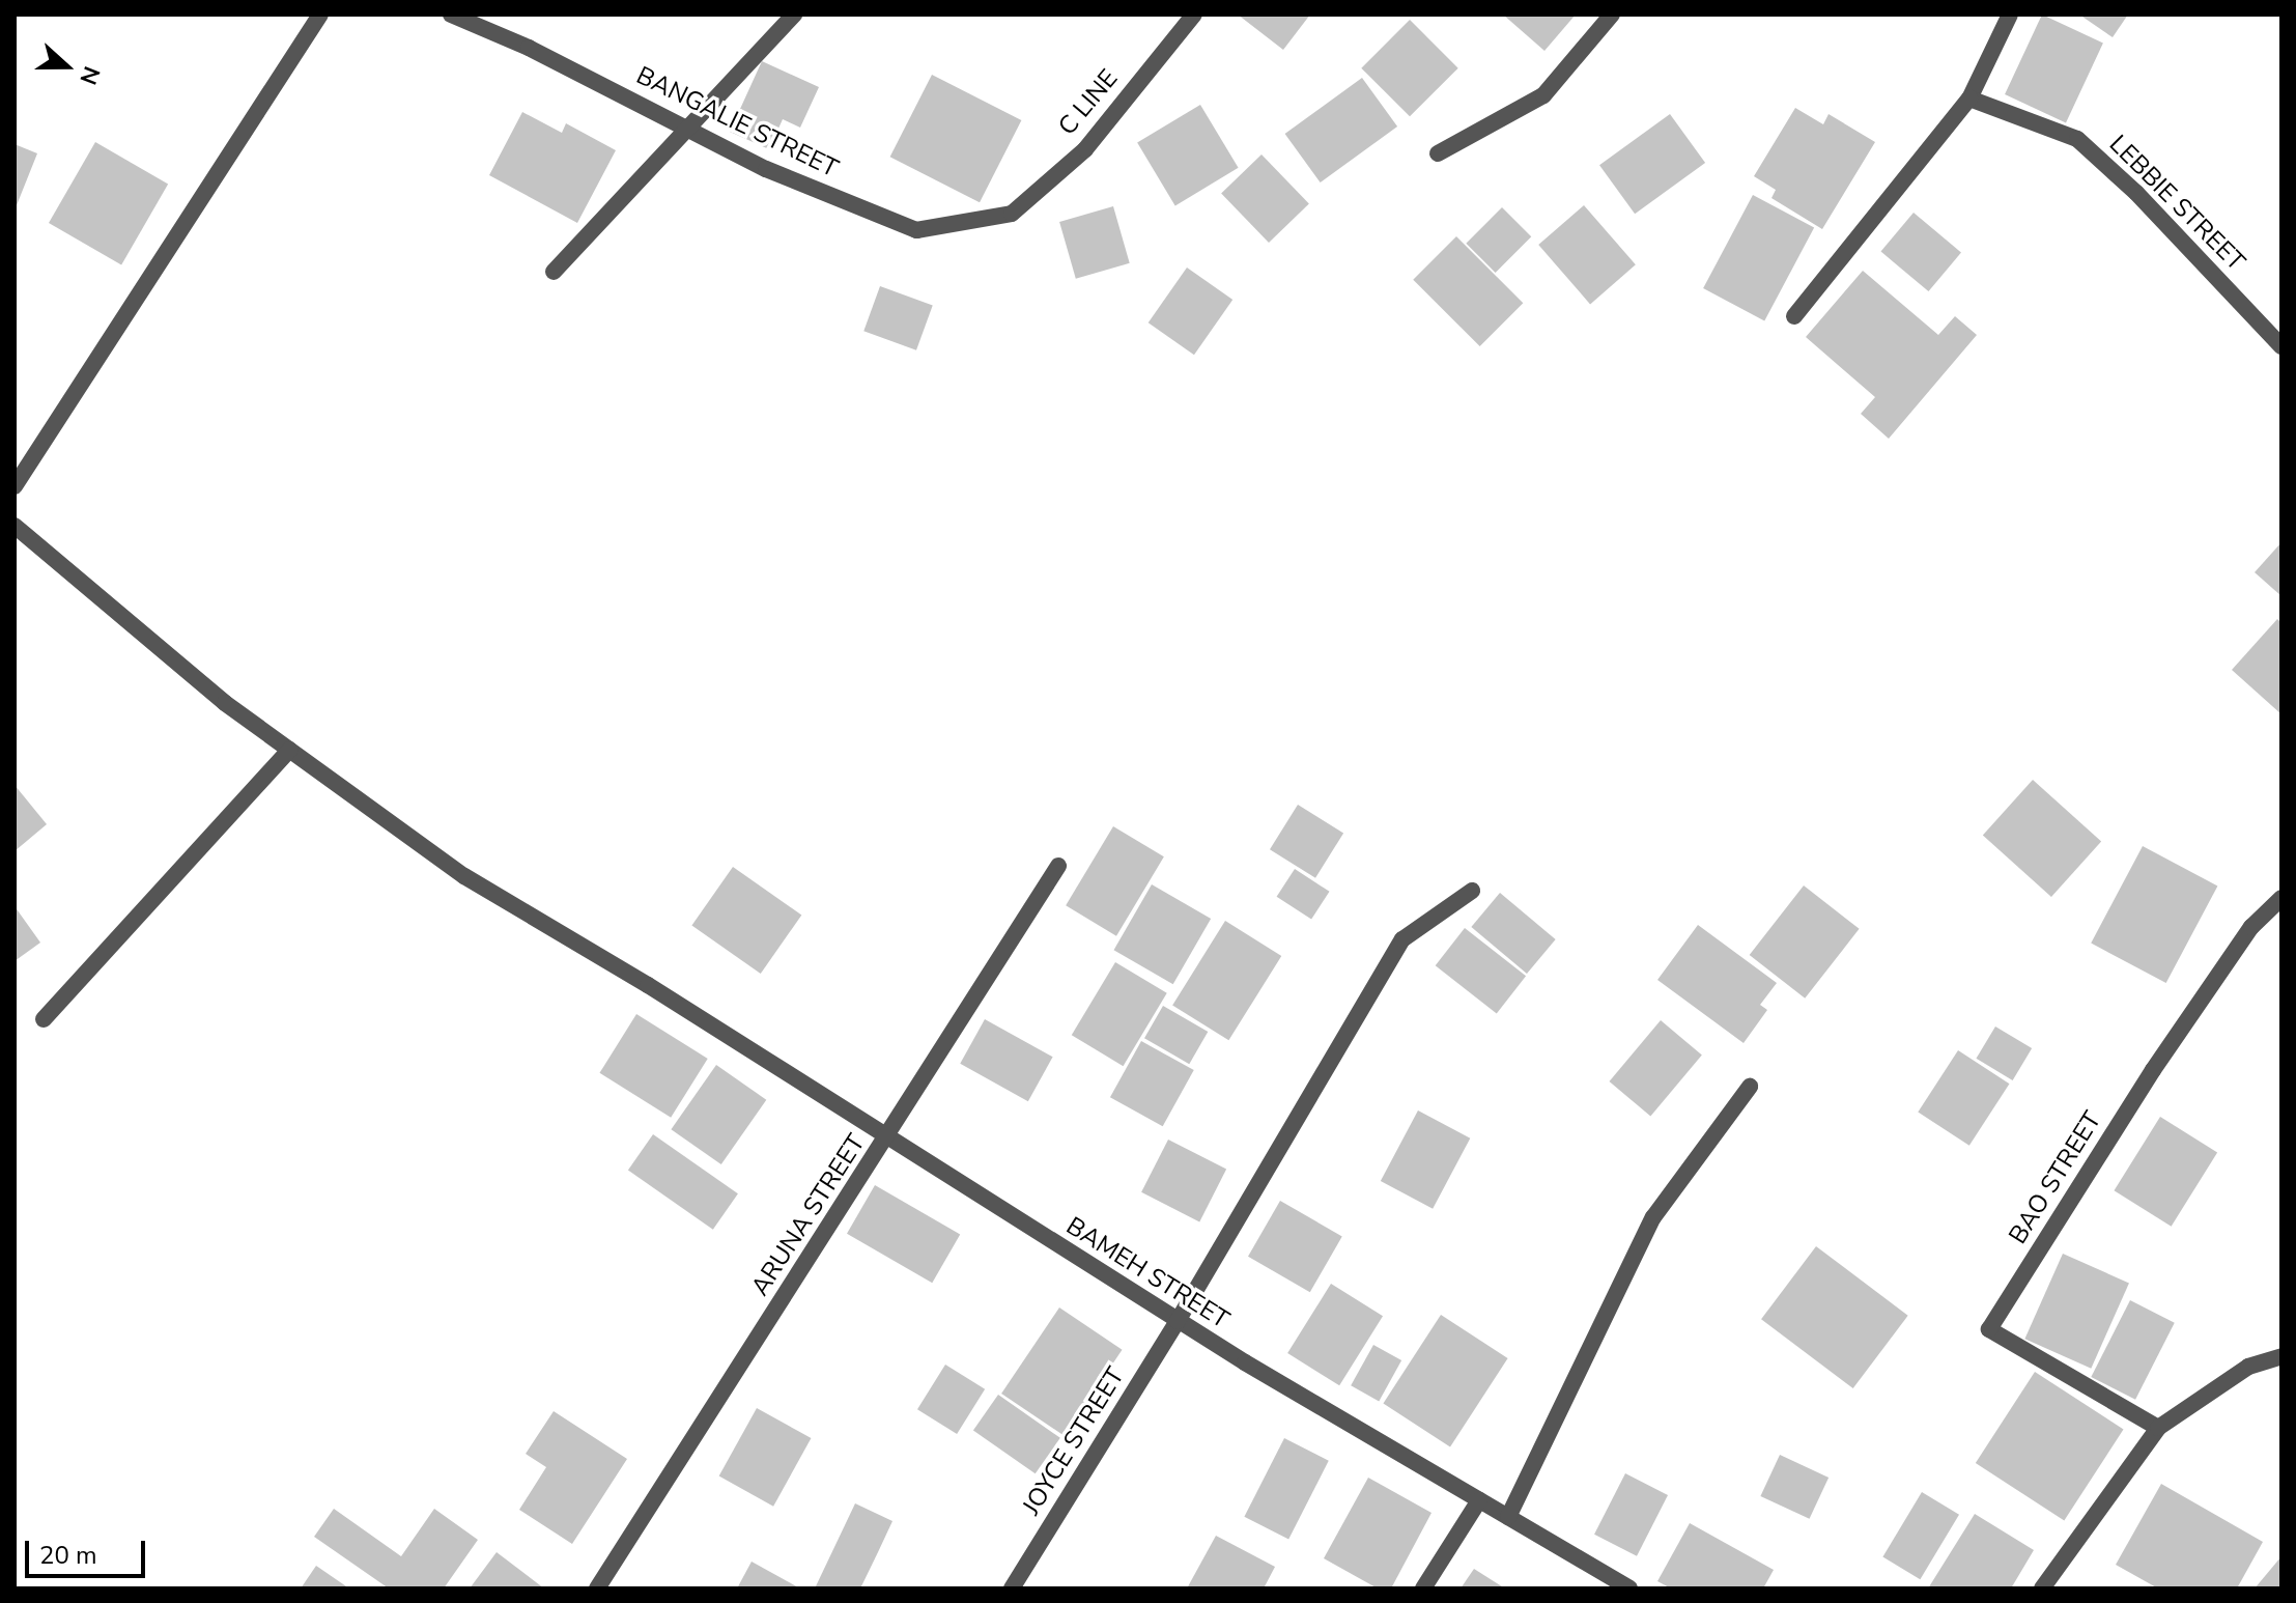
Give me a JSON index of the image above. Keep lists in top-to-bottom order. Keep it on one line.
{"streets":{"street":["C LINE","BANGALIE STREET","LEBBIE STREET","BAO STREET","ARUNA STREET","BAMEH STREET","JOYCE STREET"]},"crossings":[["C LINE","BANGALIE STREET"],["ARUNA STREET","BAMEH STREET"],["BAMEH STREET","JOYCE STREET"]],"scale_bar":"20 m","north":"right"}
